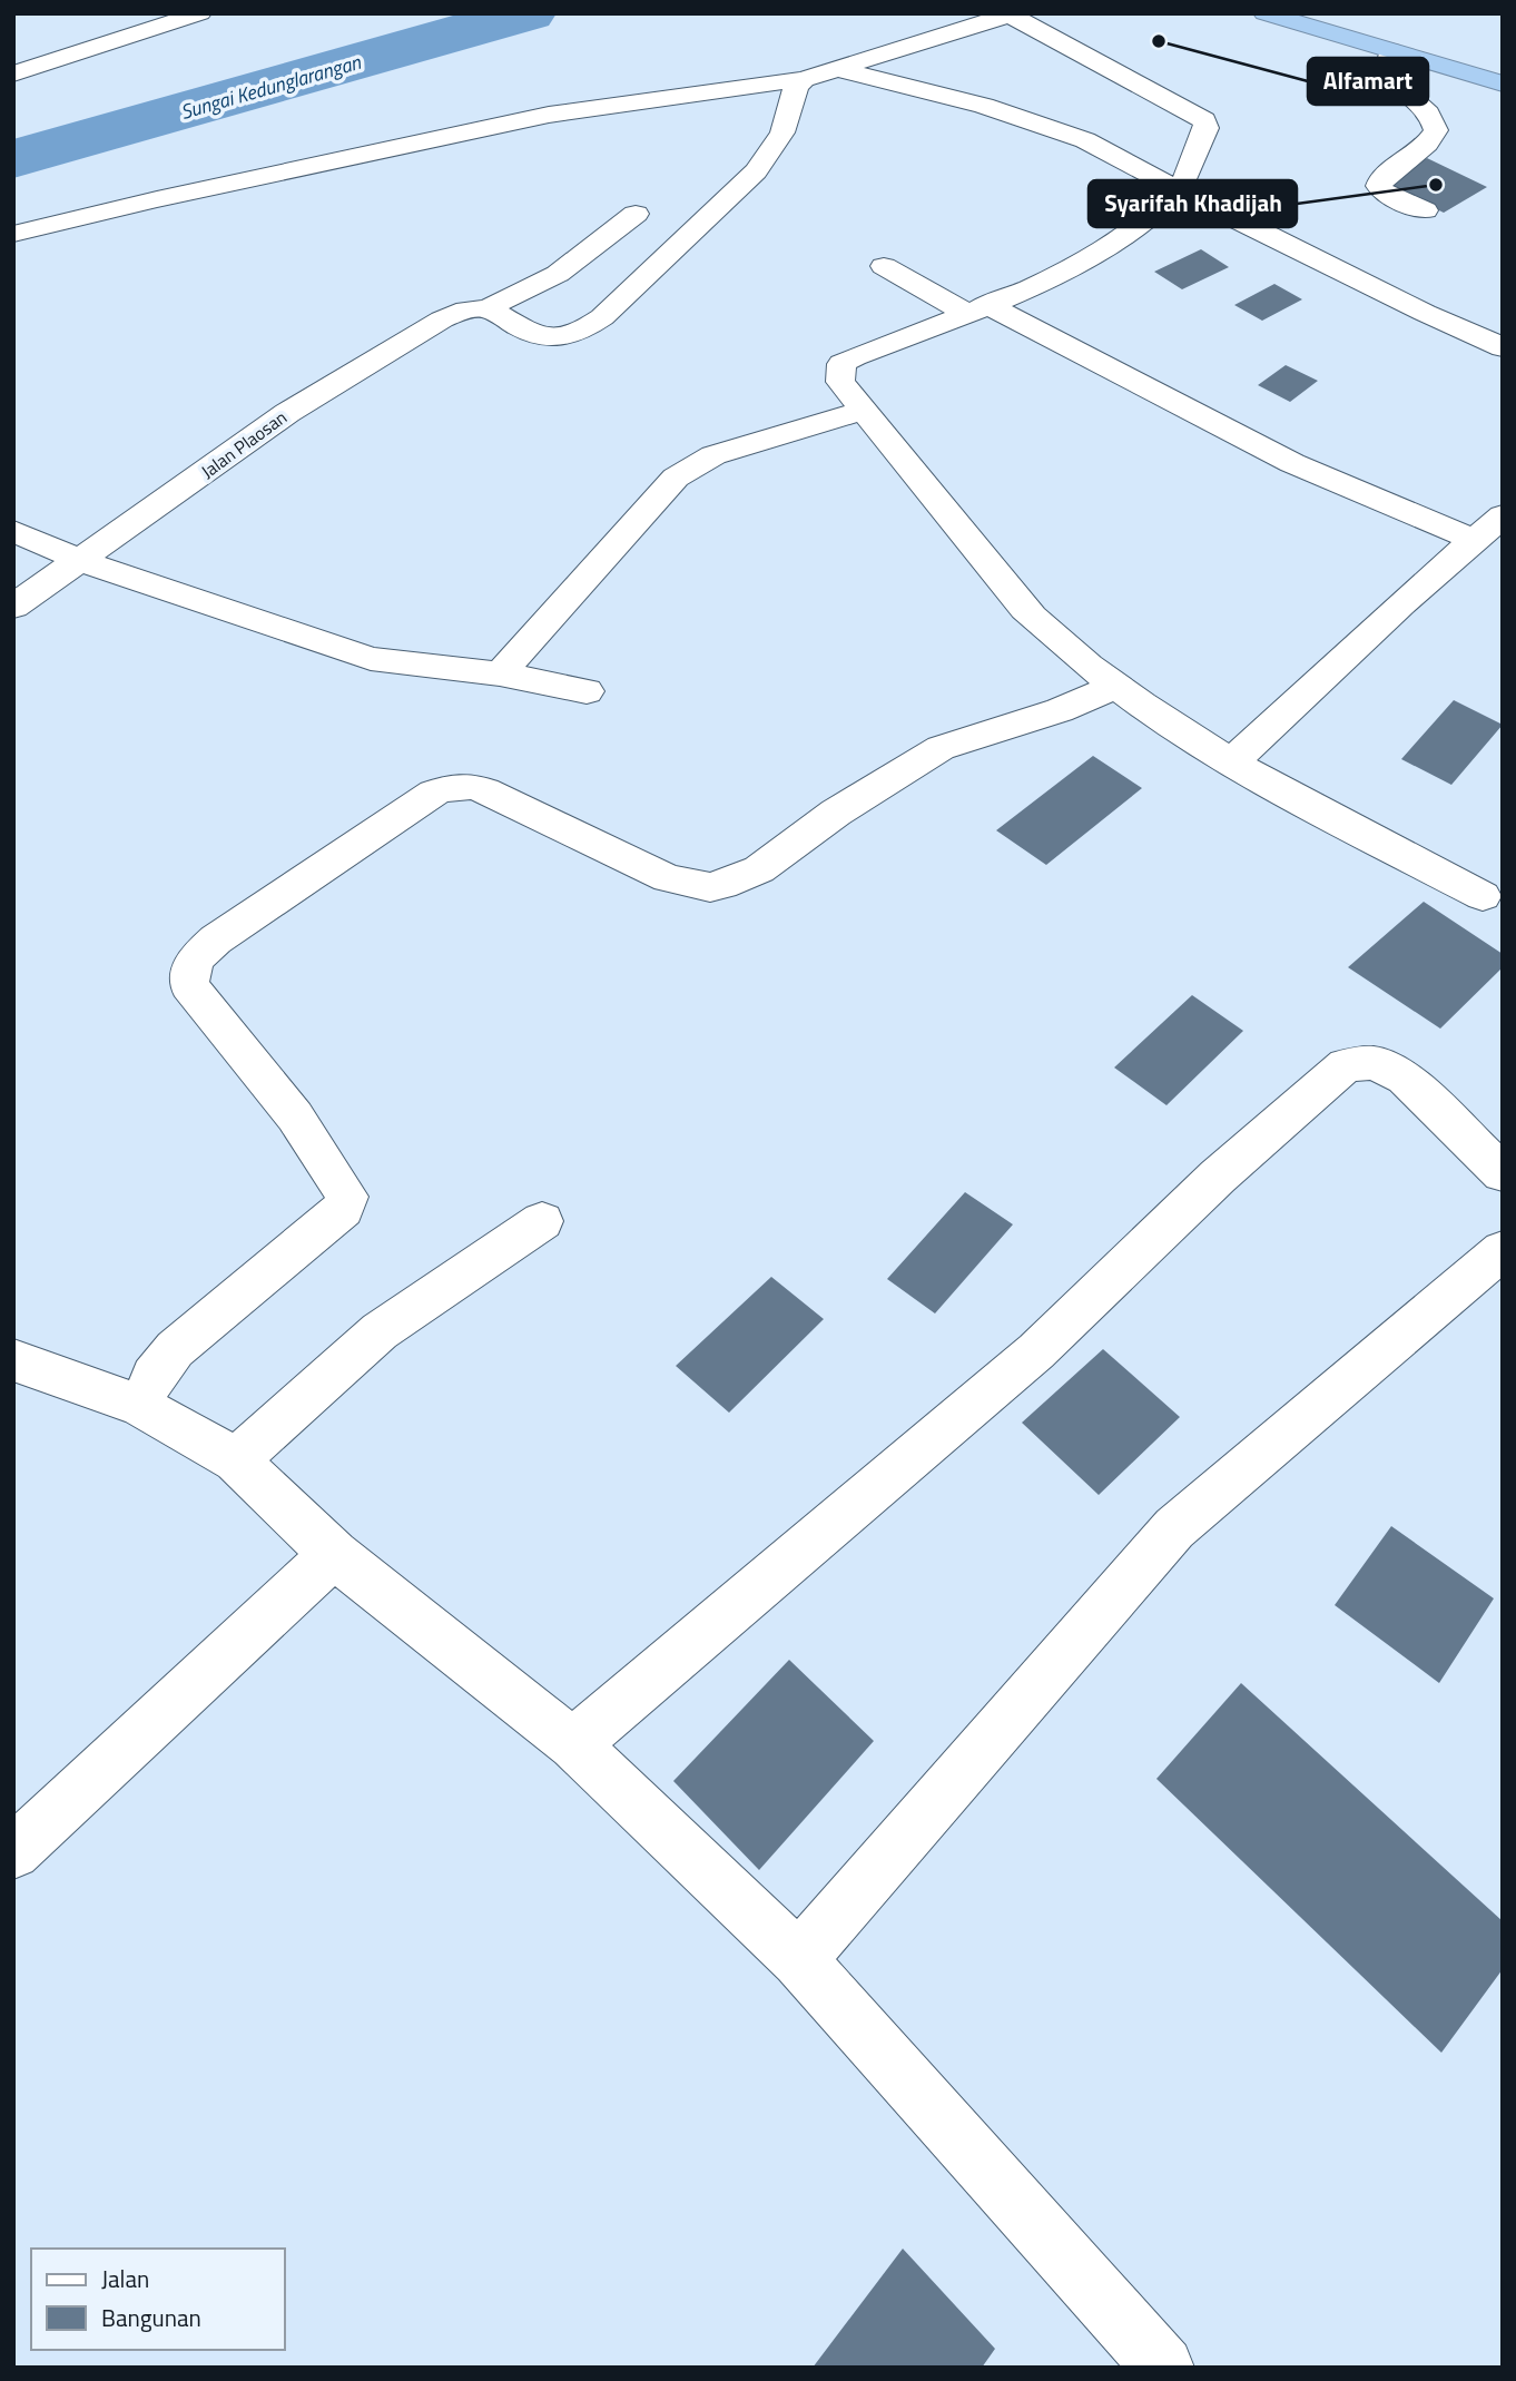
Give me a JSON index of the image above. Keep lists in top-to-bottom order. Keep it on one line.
{"streets":{"street":["Jalan Plaosan"]},"water":["Sungai Kedunglarangan"],"places":["Alfamart","Syarifah Khadijah"],"legend":["Jalan","Bangunan"]}
